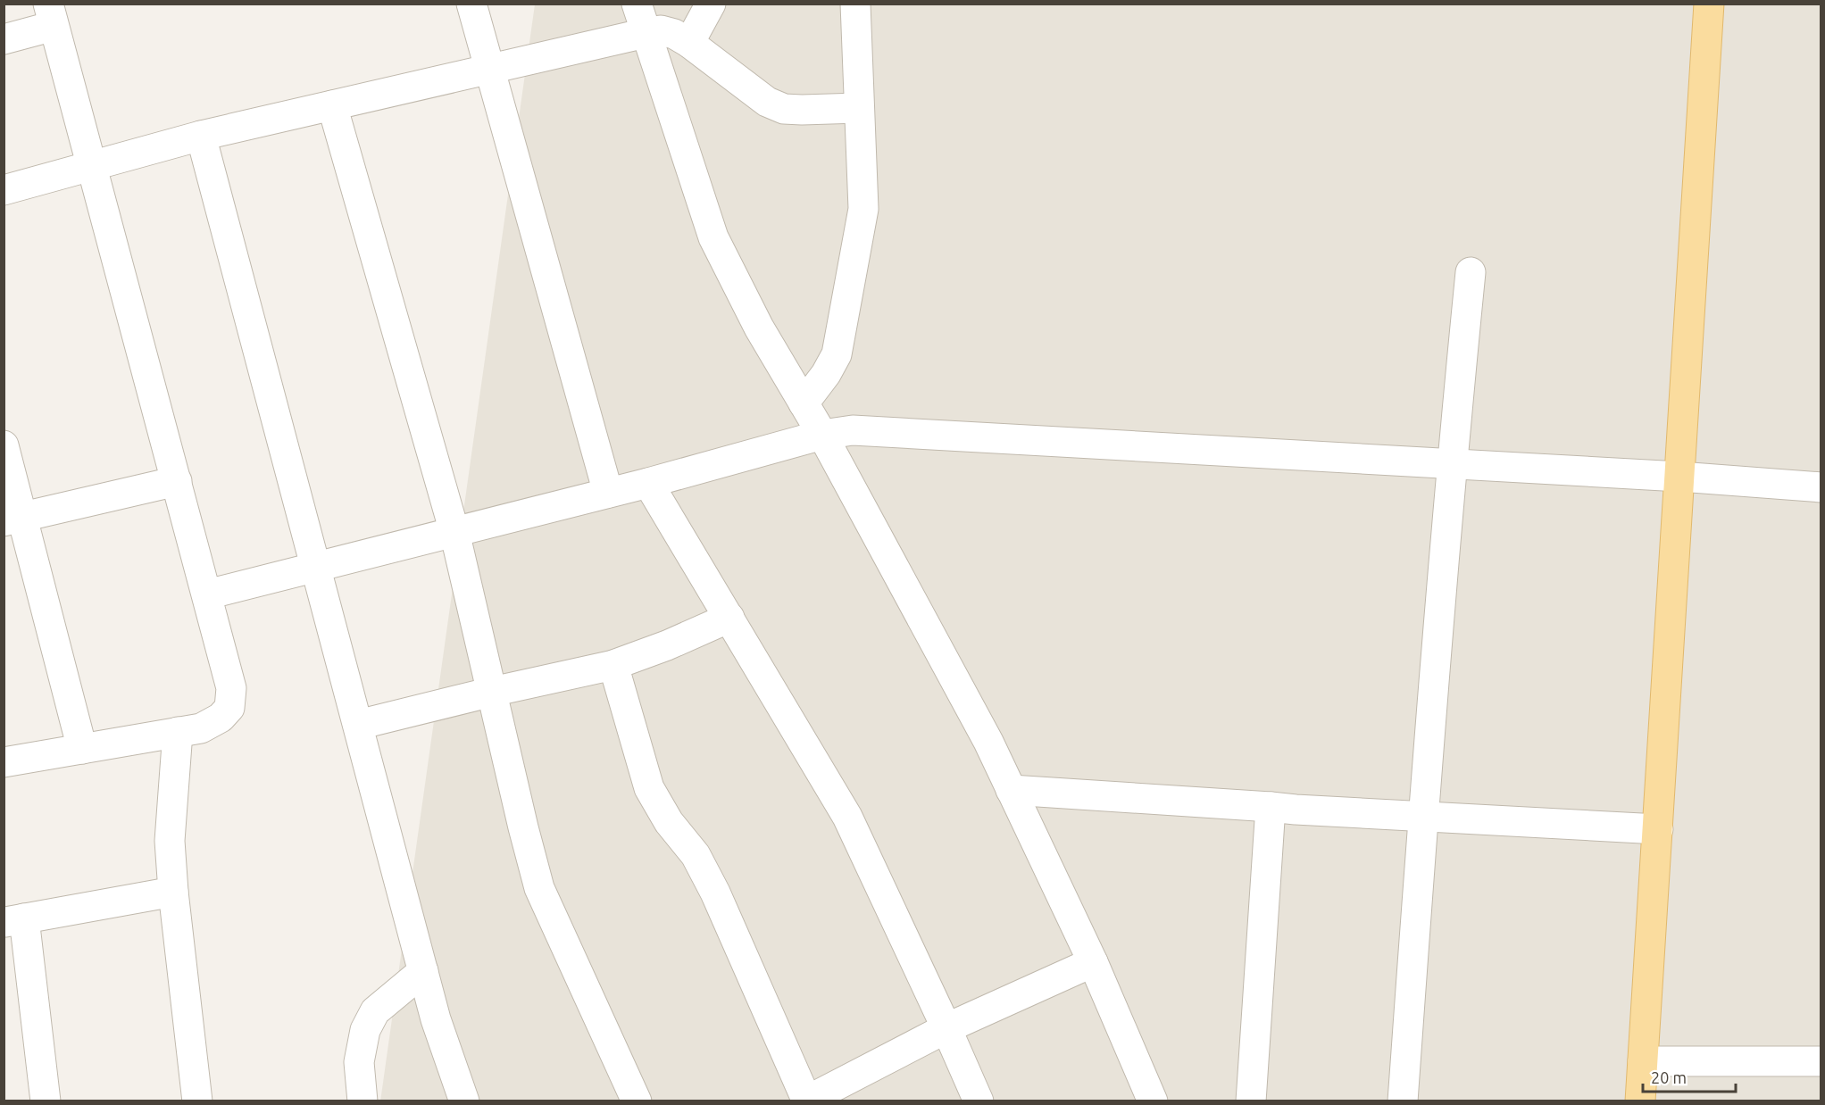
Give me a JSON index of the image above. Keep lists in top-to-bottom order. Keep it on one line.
{"scale_bar":"20 m"}
